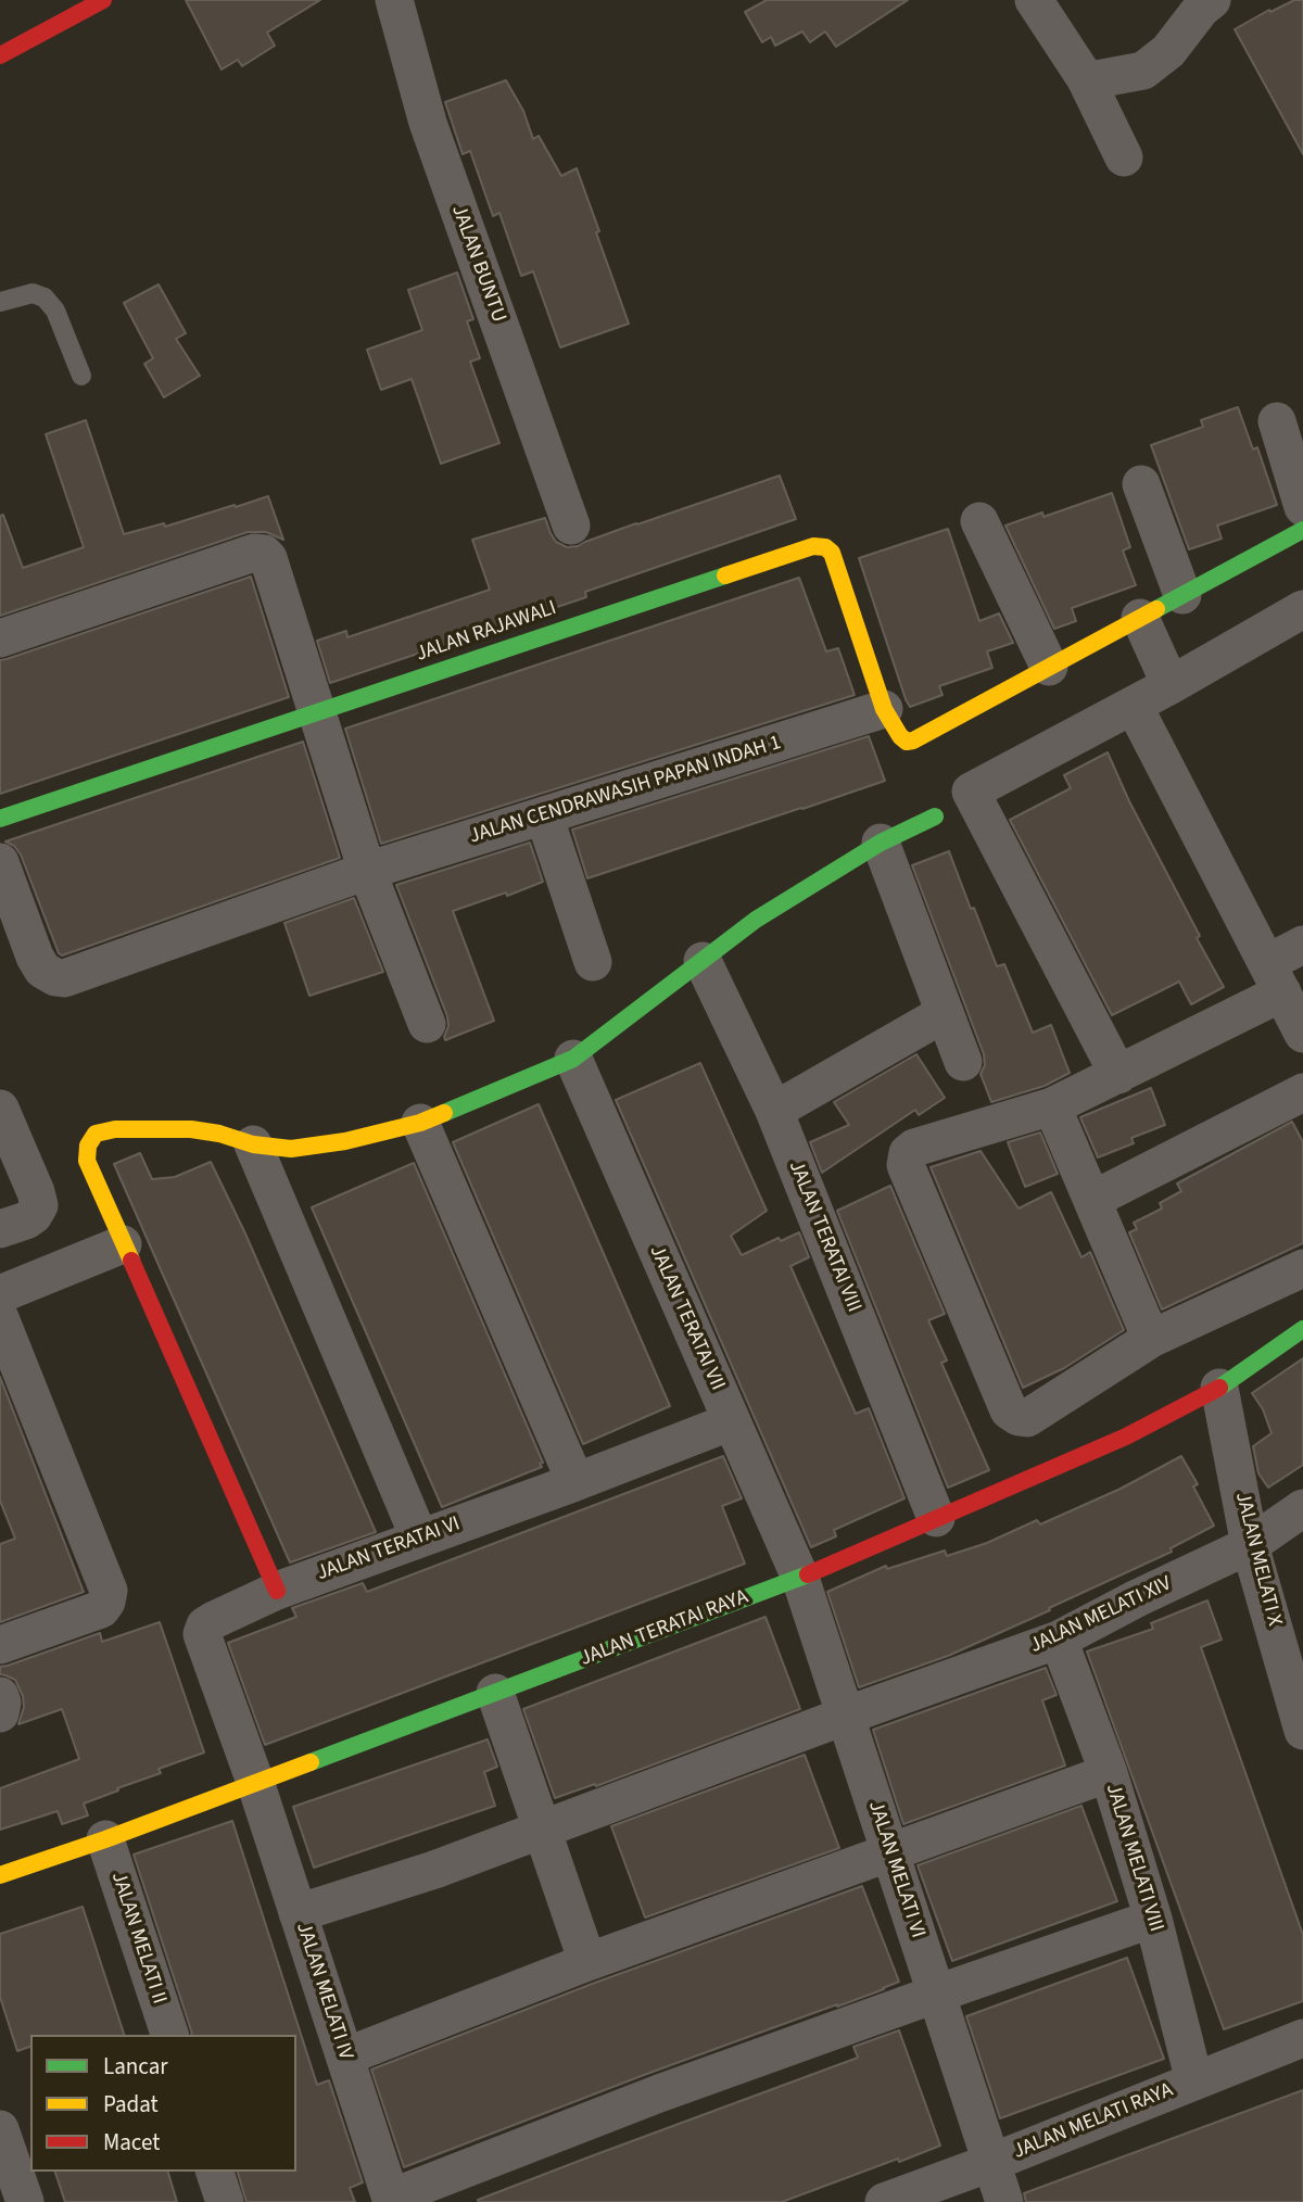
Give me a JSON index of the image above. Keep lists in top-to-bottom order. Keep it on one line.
{"streets":{"street":["JALAN BUNTU","JALAN RAJAWALI","JALAN CENDRAWASIH PAPAN INDAH 1","JALAN TERATAI VIII","JALAN TERATAI VII","JALAN TERATAI VI","JALAN MELATI X","JALAN MELATI XIV","JALAN TERATAI RAYA","JALAN MELATI VIII","JALAN MELATI VI","JALAN MELATI II","JALAN MELATI IV","JALAN MELATI RAYA"]},"crossings":[["JALAN RAJAWALI","JALAN CENDRAWASIH PAPAN INDAH 1"],["JALAN TERATAI VIII","JALAN TERATAI RAYA"],["JALAN TERATAI VII","JALAN TERATAI VI"],["JALAN TERATAI VII","JALAN TERATAI RAYA"],["JALAN TERATAI VII","JALAN MELATI VI"],["JALAN TERATAI VI","JALAN TERATAI RAYA"],["JALAN TERATAI VI","JALAN MELATI IV"],["JALAN MELATI X","JALAN MELATI XIV"],["JALAN MELATI X","JALAN TERATAI RAYA"],["JALAN MELATI XIV","JALAN MELATI VIII"],["JALAN MELATI XIV","JALAN MELATI VI"],["JALAN MELATI XIV","JALAN MELATI IV"],["JALAN TERATAI RAYA","JALAN MELATI VI"],["JALAN TERATAI RAYA","JALAN MELATI II"],["JALAN TERATAI RAYA","JALAN MELATI IV"],["JALAN MELATI VIII","JALAN MELATI RAYA"],["JALAN MELATI VI","JALAN MELATI RAYA"]],"legend":["Lancar","Padat","Macet"]}
